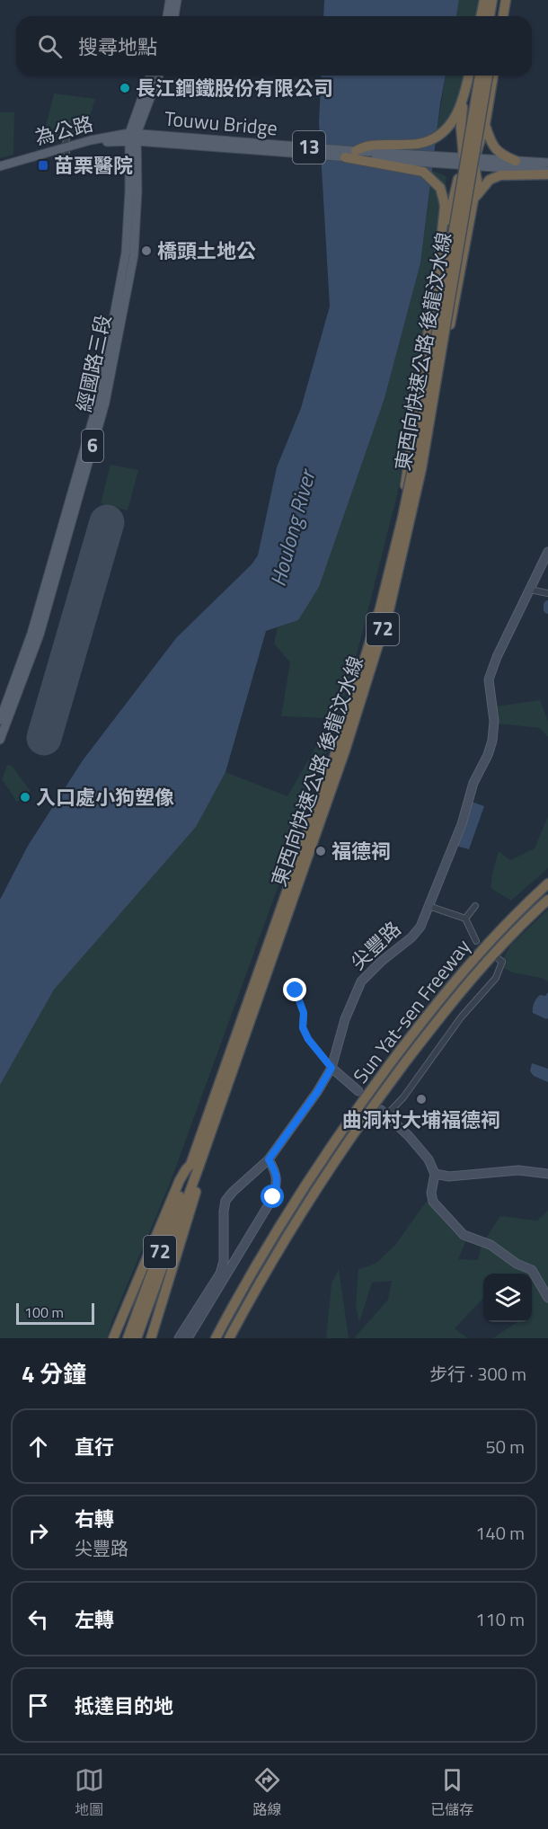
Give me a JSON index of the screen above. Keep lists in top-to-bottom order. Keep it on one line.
{"streets":{"highway":["東西向快速公路 後龍汶水線","72","Sun Yat-sen Freeway"],"main road":["Touwu Bridge","為公路","13","經國路三段","6"],"street":["尖豐路"]},"crossings":[["Touwu Bridge","為公路"],["Touwu Bridge","13"],["Touwu Bridge","經國路三段"],["Touwu Bridge","6"],["為公路","經國路三段"],["為公路","6"],["經國路三段","6"]],"water":["Houlong River"],"places":{"other":["長江鋼鐵股份有限公司","橋頭土地公","入口處小狗塑像","福德祠","曲洞村大埔福德祠"],"transit":["苗栗醫院"]},"scale_bar":"100 m","page":{"search":"搜尋地點","scale":"100 m","heading":["4 分鐘","步行 · 300 m"],"list":[["直行","50 m"],["右轉","尖豐路","140 m"],["左轉","110 m"],"抵達目的地"],"nav":["地圖","路線","已儲存"]}}
